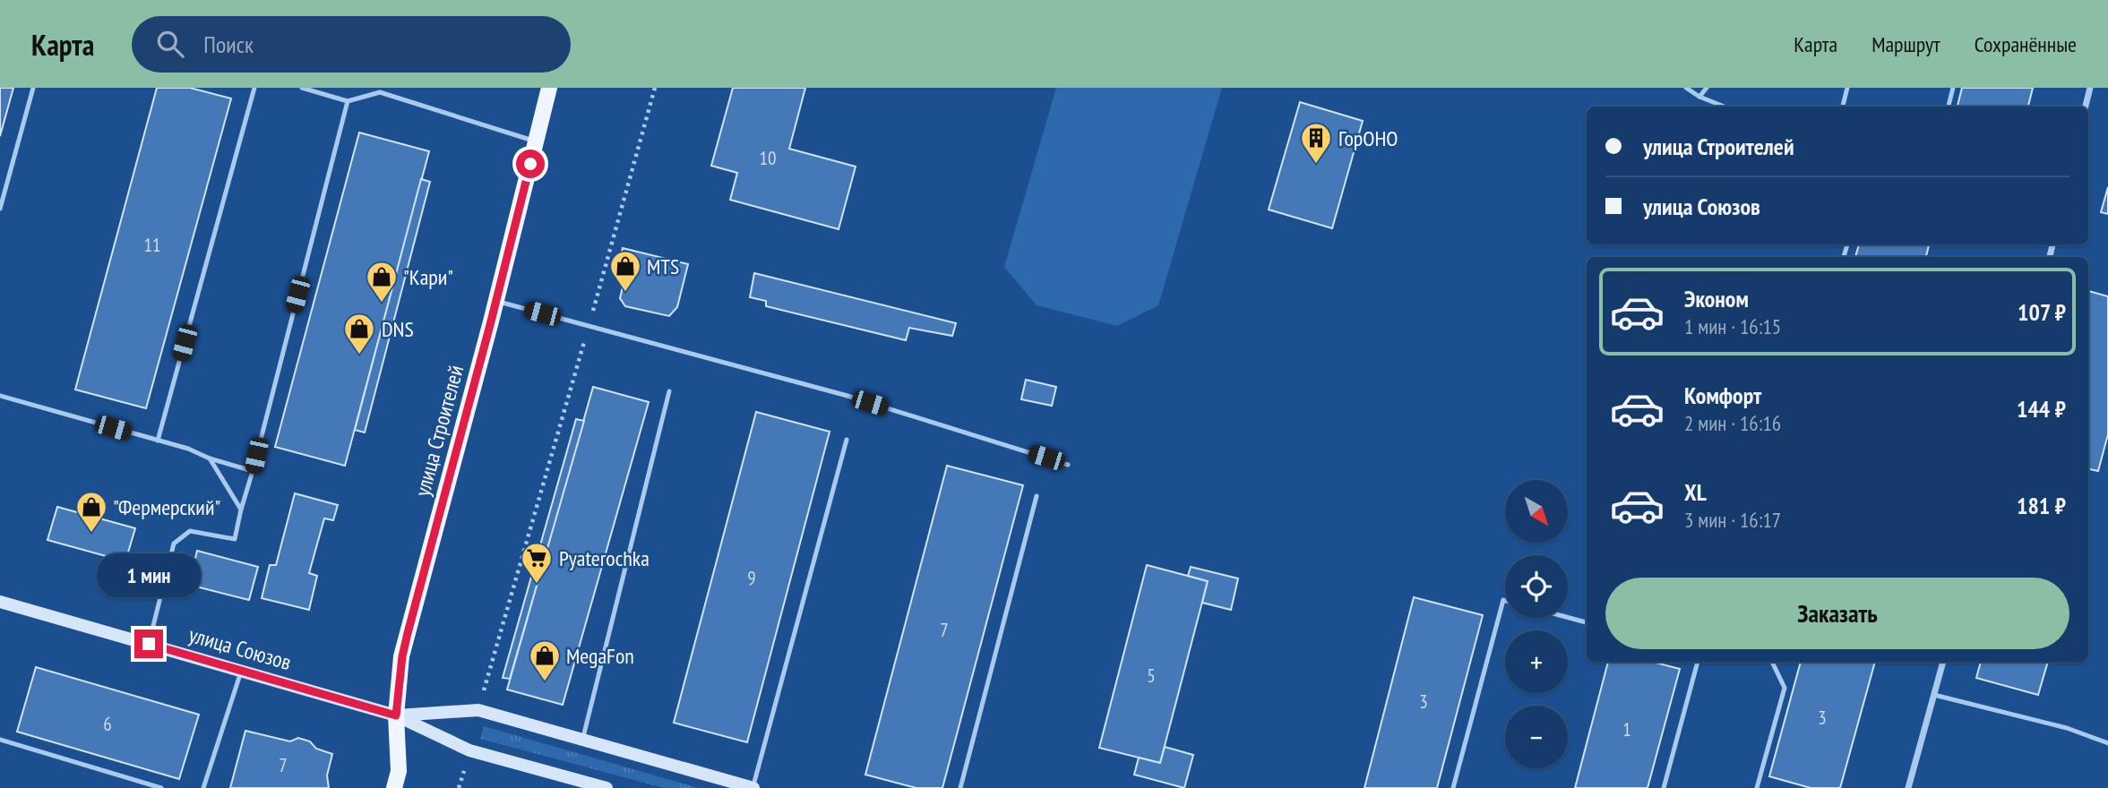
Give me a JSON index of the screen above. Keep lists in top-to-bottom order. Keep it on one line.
{"streets":{"main road":["улица Строителей"],"street":["улица Союзов"]},"crossings":[["улица Строителей","улица Союзов"]],"places":{"building":["ГорОНО"],"shop":["MTS","\"Кари\"","DNS","\"Фермерский\"","MegaFon"],"supermarket":["Pyaterochka"]},"house_numbers":["10","11","9","7","5","3","3","6","1","7"],"north":"bottom right","page":{"header":"Карта","search":"Поиск","nav":["Карта","Маршрут","Сохранённые"],"banner":["улица Строителей","улица Союзов"],"list":[{"name":"Эконом","note":"1 мин · 16:15","value":"107 ₽"},{"name":"Комфорт","note":"2 мин · 16:16","value":"144 ₽"},{"name":"XL","note":"3 мин · 16:17","value":"181 ₽"}],"map_buttons":["+","−"],"bubble":"1 мин","buttons":"Заказать"}}
